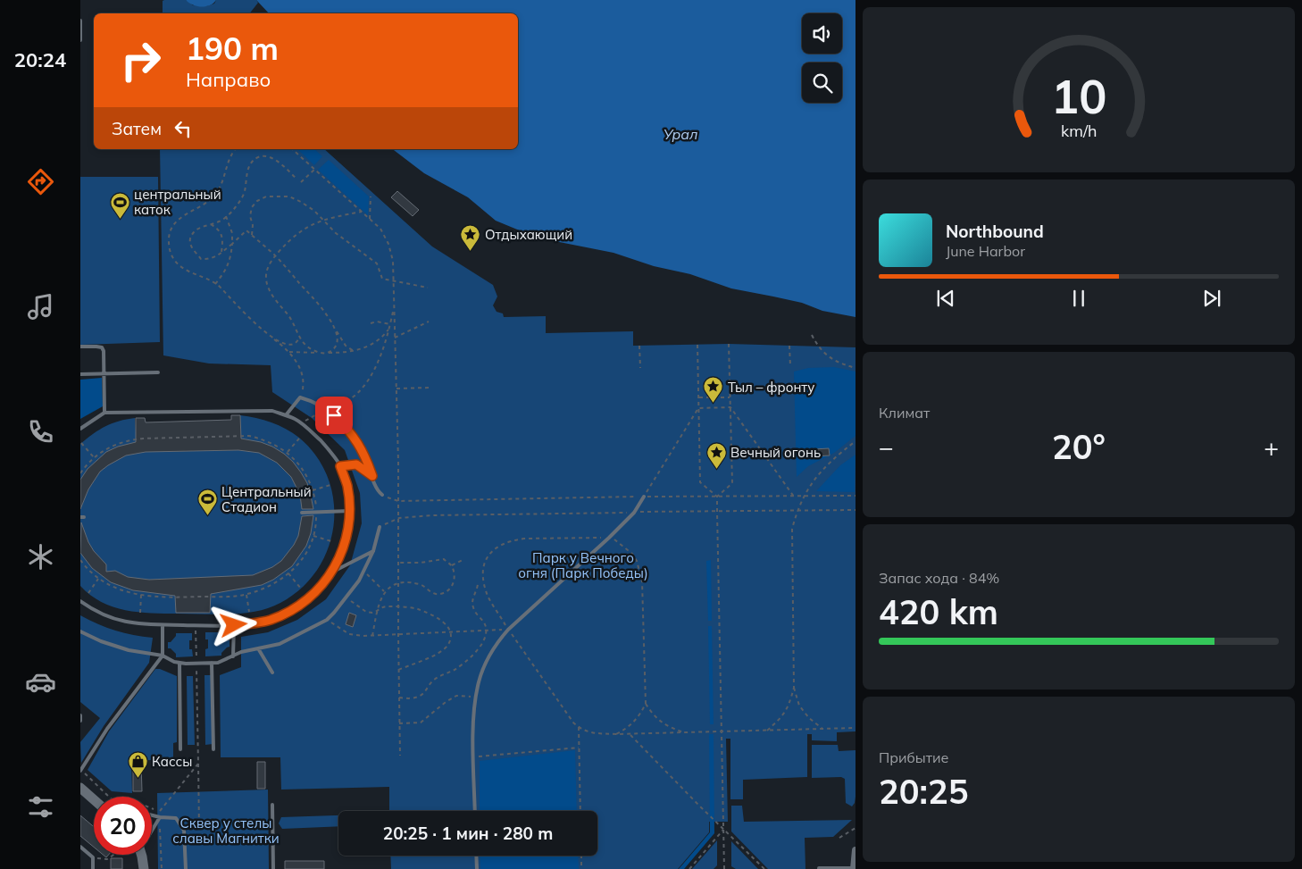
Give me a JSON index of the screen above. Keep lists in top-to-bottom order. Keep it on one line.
{"water":["Урал"],"parks":["Парк у Вечного огня (Парк Победы)","Сквер у стелы славы Магнитки"],"places":{"sports":["центральный каток","Центральный Стадион"],"place":["Отдыхающий","Тыл – фронту","Вечный огонь"],"shop":["Кассы"]},"page":{"tabs":"20:24","turn":["190 m","Направо"],"then":"Затем","song":["Northbound","June Harbor"],"tile":["Климат",["Запас хода · 84%","420 km"],["Прибытие","20:25"]],"heat":["−","20°","+"],"limit":"20","trip":"20:25 · 1 мин · 280 m","gauge":["10","km/h"]}}
